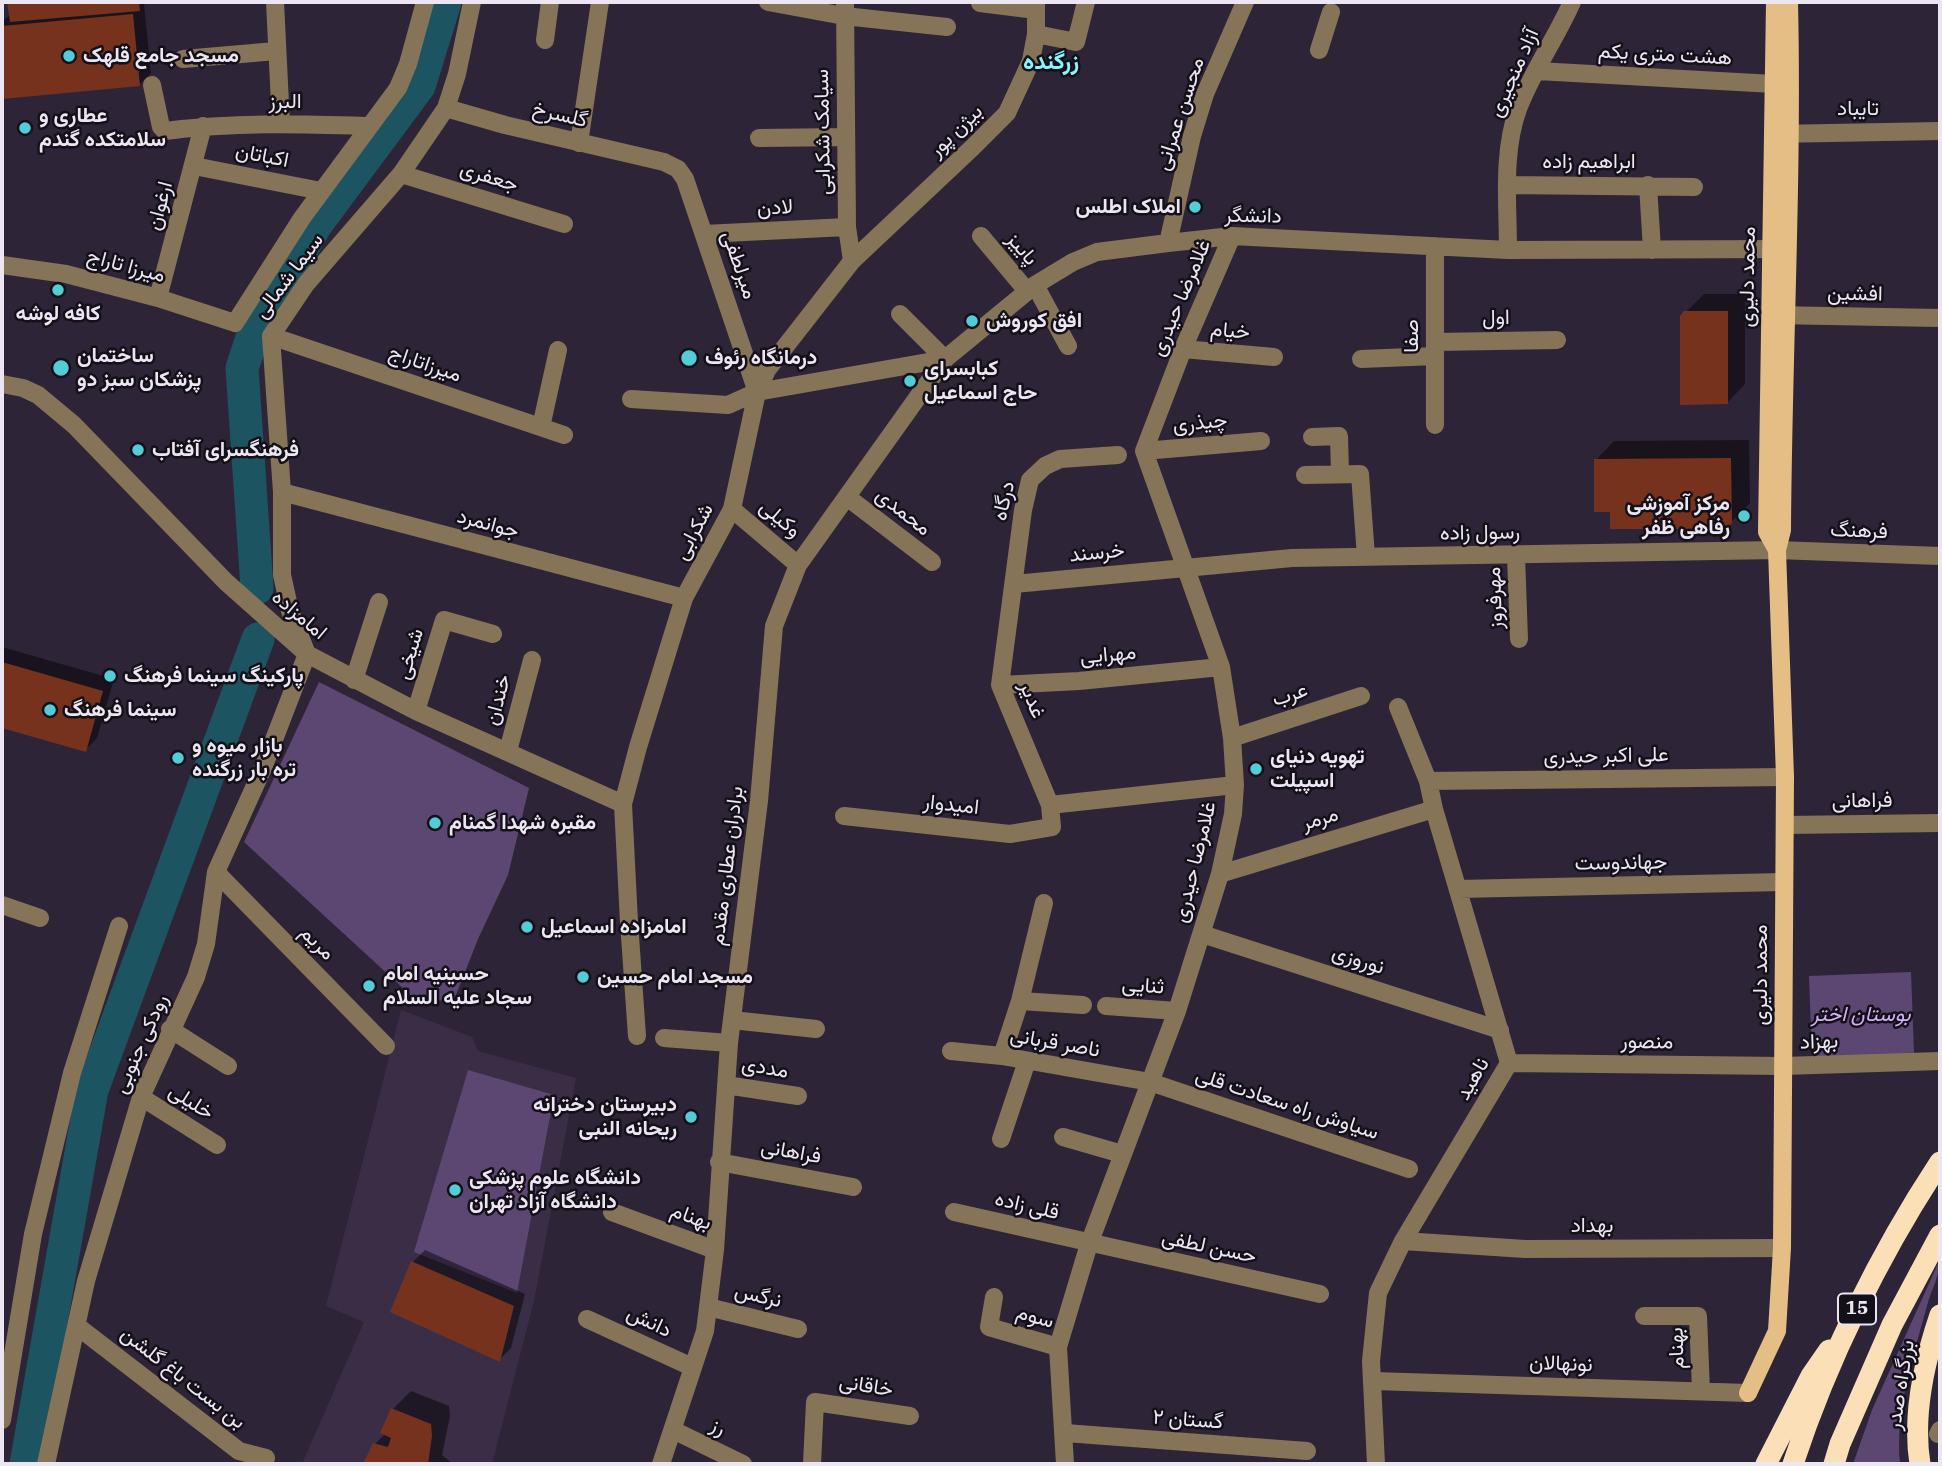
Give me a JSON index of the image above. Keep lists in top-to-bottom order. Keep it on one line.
{"streets":{"highway":["15","بزرگراه صدر"],"main road":["محمد دلیری"],"street":["هشت متری یکم","آزاد منجیری","البرز","تایباد","محسن عمرانی","گلسرخ","بیژن پور","سیامک شکرابی","اکباتان","ابراهیم زاده","جعفری","ارغوان","لادن","دانشگر","پاییز","میرلطفی","میرزا تاراج","سیما شمالی","افشین","غلامرضا حیدری","اول","خیام","صفا","میرزاتاراج","چیذری","درگاه","محمدی","وکیلی","جوانمرد","فرهنگ","شکرابی","رسول زاده","خرسند","مهرفروز","امامزاده","شیخی","مهرایی","عرب","خندان","غدیر","علی اکبر حیدری","فراهانی","امیدوار","مرمر","جهاندوست","برادران عطاری مقدم","مریم","نوروزی","ثنایی","منصور","بهزاد","ناصر قربانی","رودکی جنوبی","مددی","ناهید","خلیلی","سیاوش راه سعادت قلی","قلی زاده","بهنام","بهداد","حسن لطفی","نرگس","سوم","دانش","نونهالان","بن بست باغ گلشن","خاقانی","گستان ۲","رز"]},"crossings":[["هشت متری یکم","آزاد منجیری"],["هشت متری یکم","محمد دلیری"],["آزاد منجیری","ابراهیم زاده"],["آزاد منجیری","دانشگر"],["البرز","ارغوان"],["البرز","سیما شمالی"],["تایباد","محمد دلیری"],["محسن عمرانی","دانشگر"],["گلسرخ","میرلطفی"],["گلسرخ","سیما شمالی"],["بیژن پور","سیامک شکرابی"],["بیژن پور","شکرابی"],["سیامک شکرابی","لادن"],["سیامک شکرابی","شکرابی"],["اکباتان","ارغوان"],["اکباتان","سیما شمالی"],["ابراهیم زاده","دانشگر"],["جعفری","سیما شمالی"],["ارغوان","میرزا تاراج"],["لادن","میرلطفی"],["دانشگر","پاییز"],["دانشگر","میرلطفی"],["دانشگر","محمد دلیری"],["دانشگر","غلامرضا حیدری"],["دانشگر","صفا"],["دانشگر","شکرابی"],["دانشگر","برادران عطاری مقدم"],["میرلطفی","شکرابی"],["میرزا تاراج","سیما شمالی"],["سیما شمالی","میرزاتاراج"],["سیما شمالی","جوانمرد"],["سیما شمالی","امامزاده"],["سیما شمالی","رودکی جنوبی"],["محمد دلیری","افشین"],["محمد دلیری","فرهنگ"],["محمد دلیری","رسول زاده"],["محمد دلیری","علی اکبر حیدری"],["محمد دلیری","فراهانی"],["محمد دلیری","جهاندوست"],["محمد دلیری","منصور"],["محمد دلیری","بهزاد"],["محمد دلیری","بهداد"],["محمد دلیری","نونهالان"],["غلامرضا حیدری","خیام"],["غلامرضا حیدری","چیذری"],["غلامرضا حیدری","رسول زاده"],["غلامرضا حیدری","خرسند"],["غلامرضا حیدری","مهرایی"],["غلامرضا حیدری","عرب"],["غلامرضا حیدری","مرمر"],["غلامرضا حیدری","نوروزی"],["غلامرضا حیدری","ثنایی"],["غلامرضا حیدری","ناصر قربانی"],["غلامرضا حیدری","سیاوش راه سعادت قلی"],["غلامرضا حیدری","قلی زاده"],["غلامرضا حیدری","حسن لطفی"],["غلامرضا حیدری","سوم"],["غلامرضا حیدری","گستان ۲"],["اول","صفا"],["درگاه","خرسند"],["درگاه","غدیر"],["محمدی","برادران عطاری مقدم"],["وکیلی","شکرابی"],["وکیلی","برادران عطاری مقدم"],["جوانمرد","شکرابی"],["فرهنگ","رسول زاده"],["شکرابی","امامزاده"],["رسول زاده","خرسند"],["رسول زاده","مهرفروز"],["خرسند","غدیر"],["امامزاده","شیخی"],["امامزاده","خندان"],["امامزاده","رودکی جنوبی"],["مهرایی","غدیر"],["غدیر","امیدوار"],["علی اکبر حیدری","ناهید"],["فراهانی","برادران عطاری مقدم"],["مرمر","ناهید"],["جهاندوست","ناهید"],["برادران عطاری مقدم","مددی"],["برادران عطاری مقدم","بهنام"],["برادران عطاری مقدم","نرگس"],["برادران عطاری مقدم","دانش"],["برادران عطاری مقدم","رز"],["مریم","رودکی جنوبی"],["نوروزی","ناهید"],["منصور","بهزاد"],["منصور","ناهید"],["ناصر قربانی","سیاوش راه سعادت قلی"],["رودکی جنوبی","خلیلی"],["رودکی جنوبی","بن بست باغ گلشن"],["ناهید","بهداد"],["ناهید","نونهالان"],["قلی زاده","حسن لطفی"],["بهنام","نونهالان"]],"districts":["زرگنده"],"parks":["بوستان اختر"],"places":["مسجد جامع قلهک","عطاری و سلامتکده گندم","املاک اطلس","کافه لوشه","افق کوروش","درمانگاه رئوف","ساختمان پزشکان سبز دو","کبابسرای حاج اسماعیل","فرهنگسرای آفتاب","مرکز آموزشی رفاهی ظفر","پارکینگ سینما فرهنگ","سینما فرهنگ","بازار میوه و تره بار زرگنده","تهویه دنیای اسپیلت","مقبره شهدا گمنام","امامزاده اسماعیل","مسجد امام حسین","حسینیه امام سجاد علیه السلام","دبیرستان دخترانه ریحانه النبی","دانشگاه علوم پزشکی دانشگاه آزاد تهران"]}
